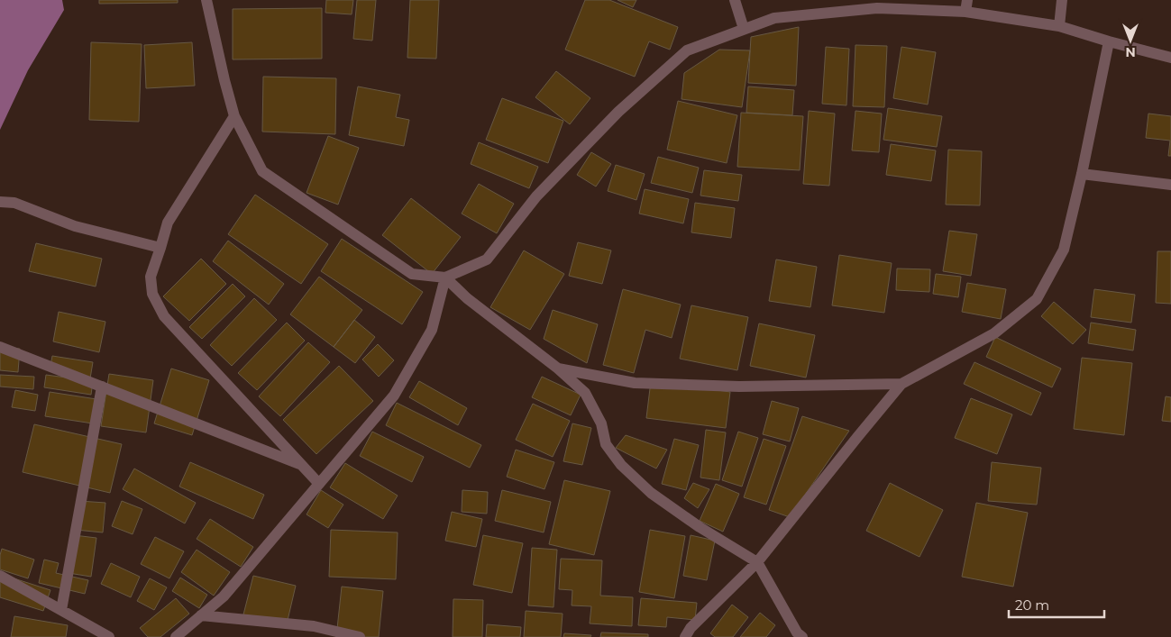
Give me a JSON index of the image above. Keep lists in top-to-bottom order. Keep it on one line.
{"scale_bar":"20 m","north":"bottom"}
